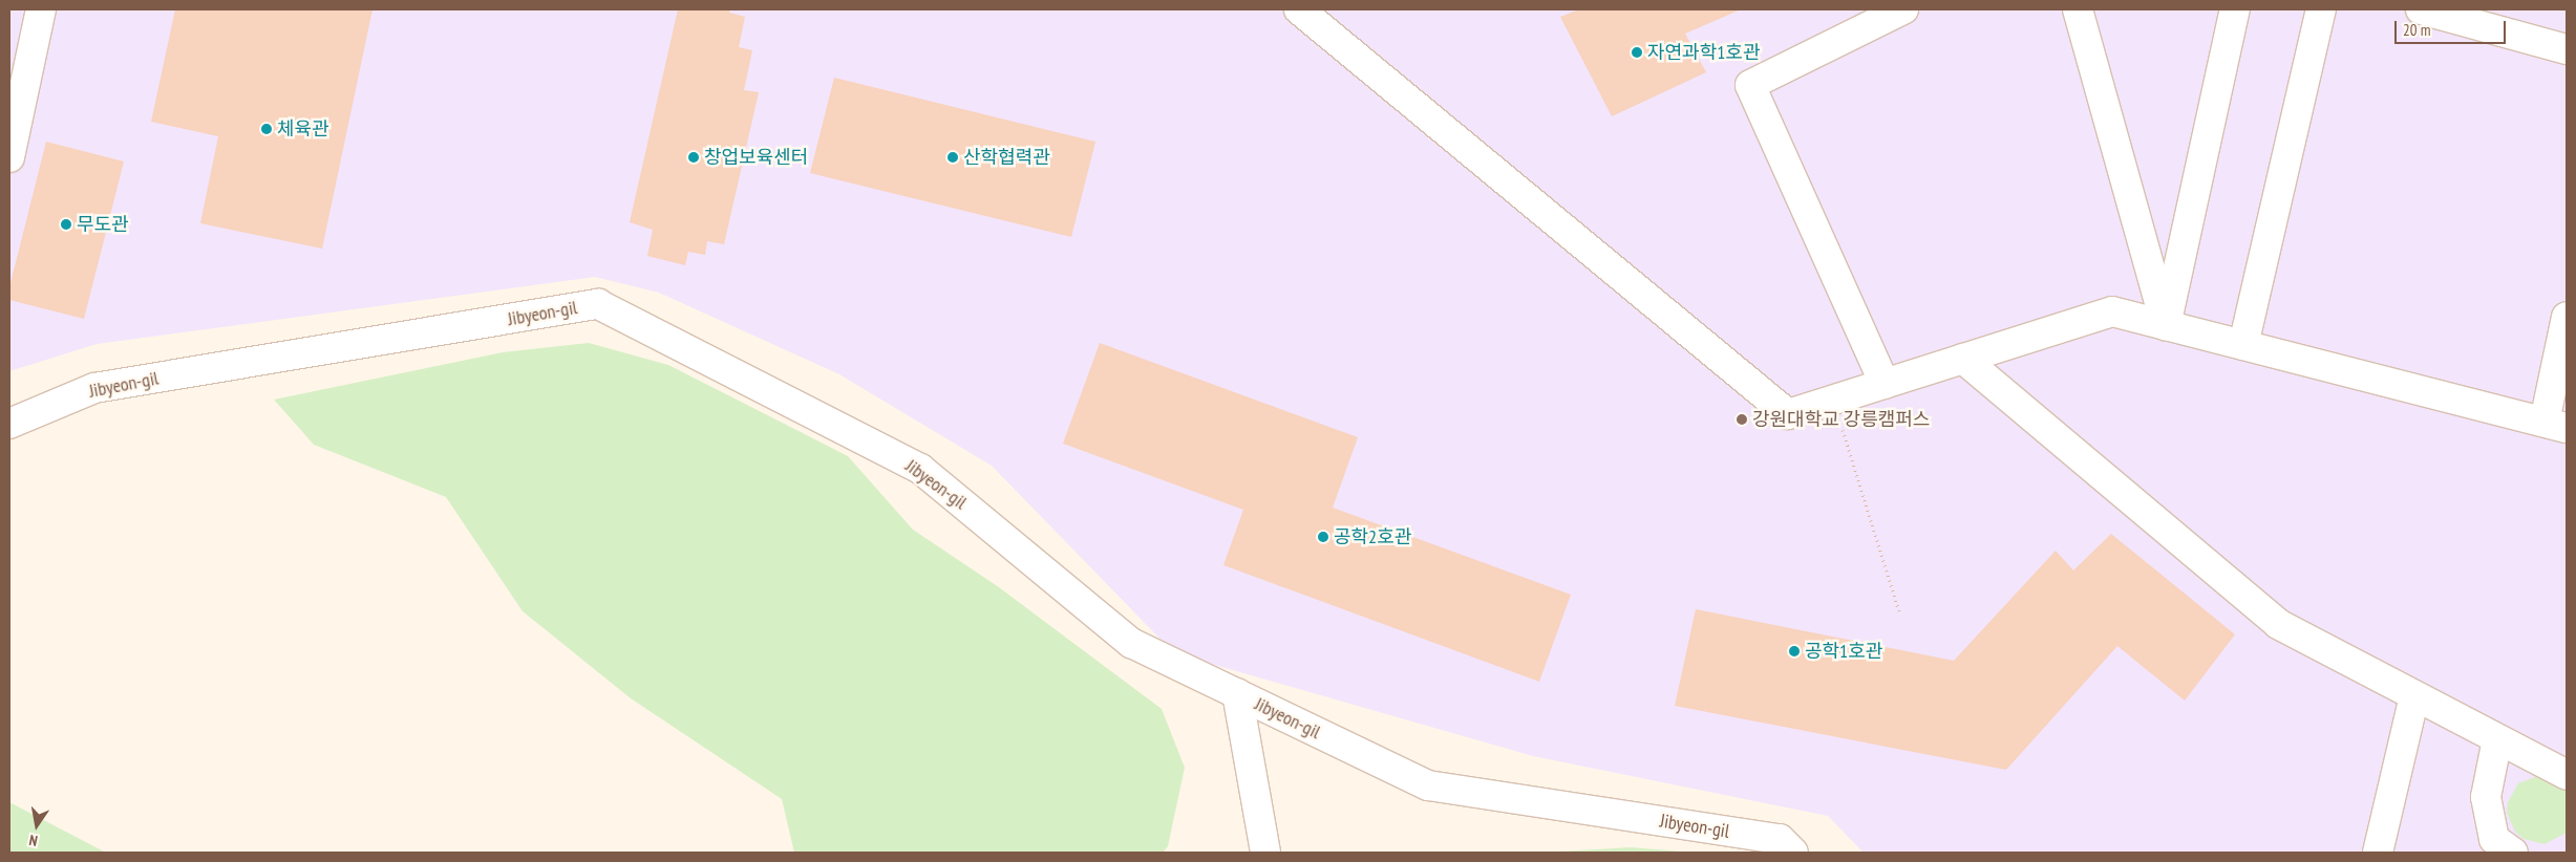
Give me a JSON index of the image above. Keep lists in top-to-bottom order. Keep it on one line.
{"streets":{"street":["Jibyeon-gil"]},"places":["자연과학1호관","체육관","창업보육센터","산학협력관","무도관","강원대학교 강릉캠퍼스","공학2호관","공학1호관"],"scale_bar":"20 m","north":"bottom"}
